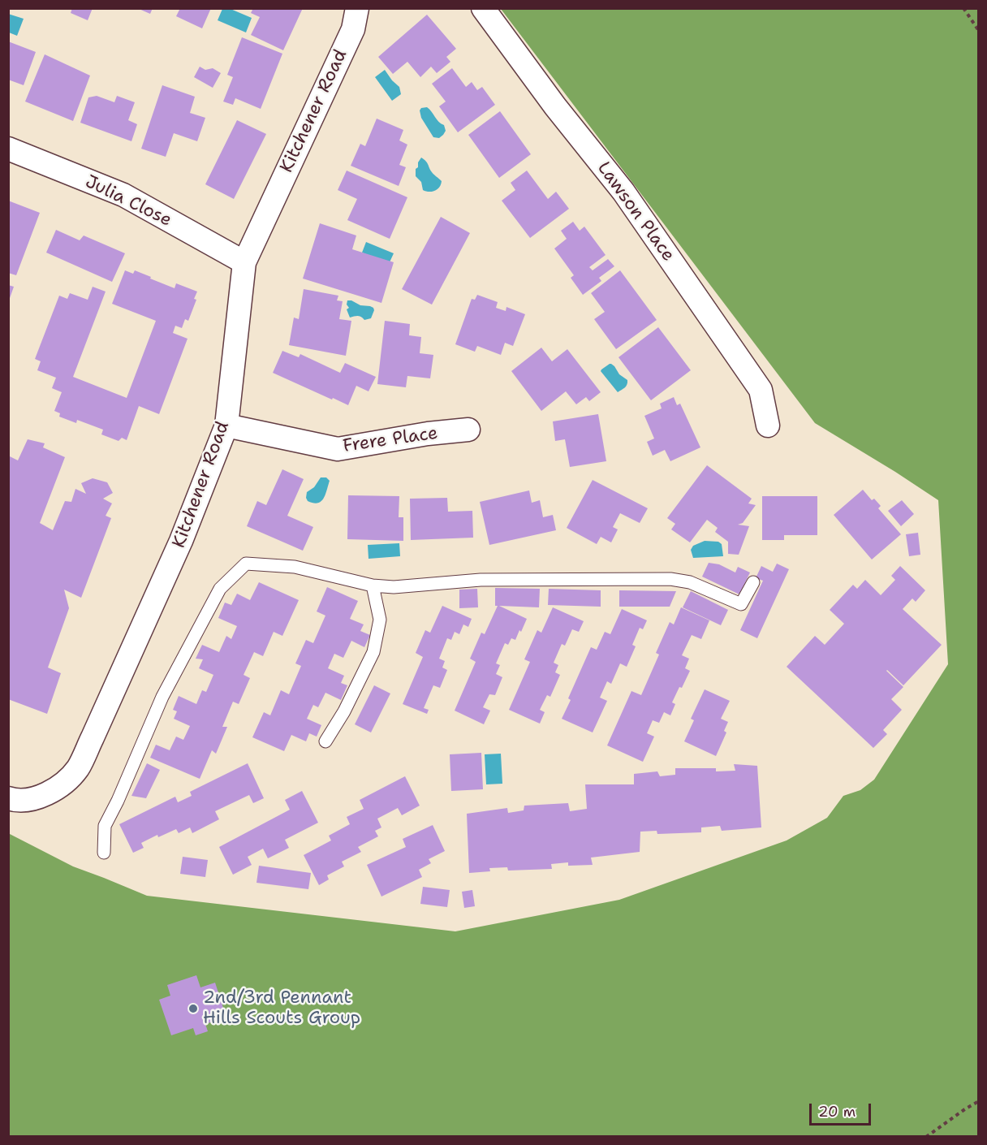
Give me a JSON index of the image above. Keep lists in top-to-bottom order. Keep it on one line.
{"streets":{"street":["Kitchener Road","Julia Close","Lawson Place","Frere Place"]},"crossings":[["Kitchener Road","Julia Close"],["Kitchener Road","Frere Place"]],"places":["2nd/3rd Pennant Hills Scouts Group"],"scale_bar":"20 m"}
